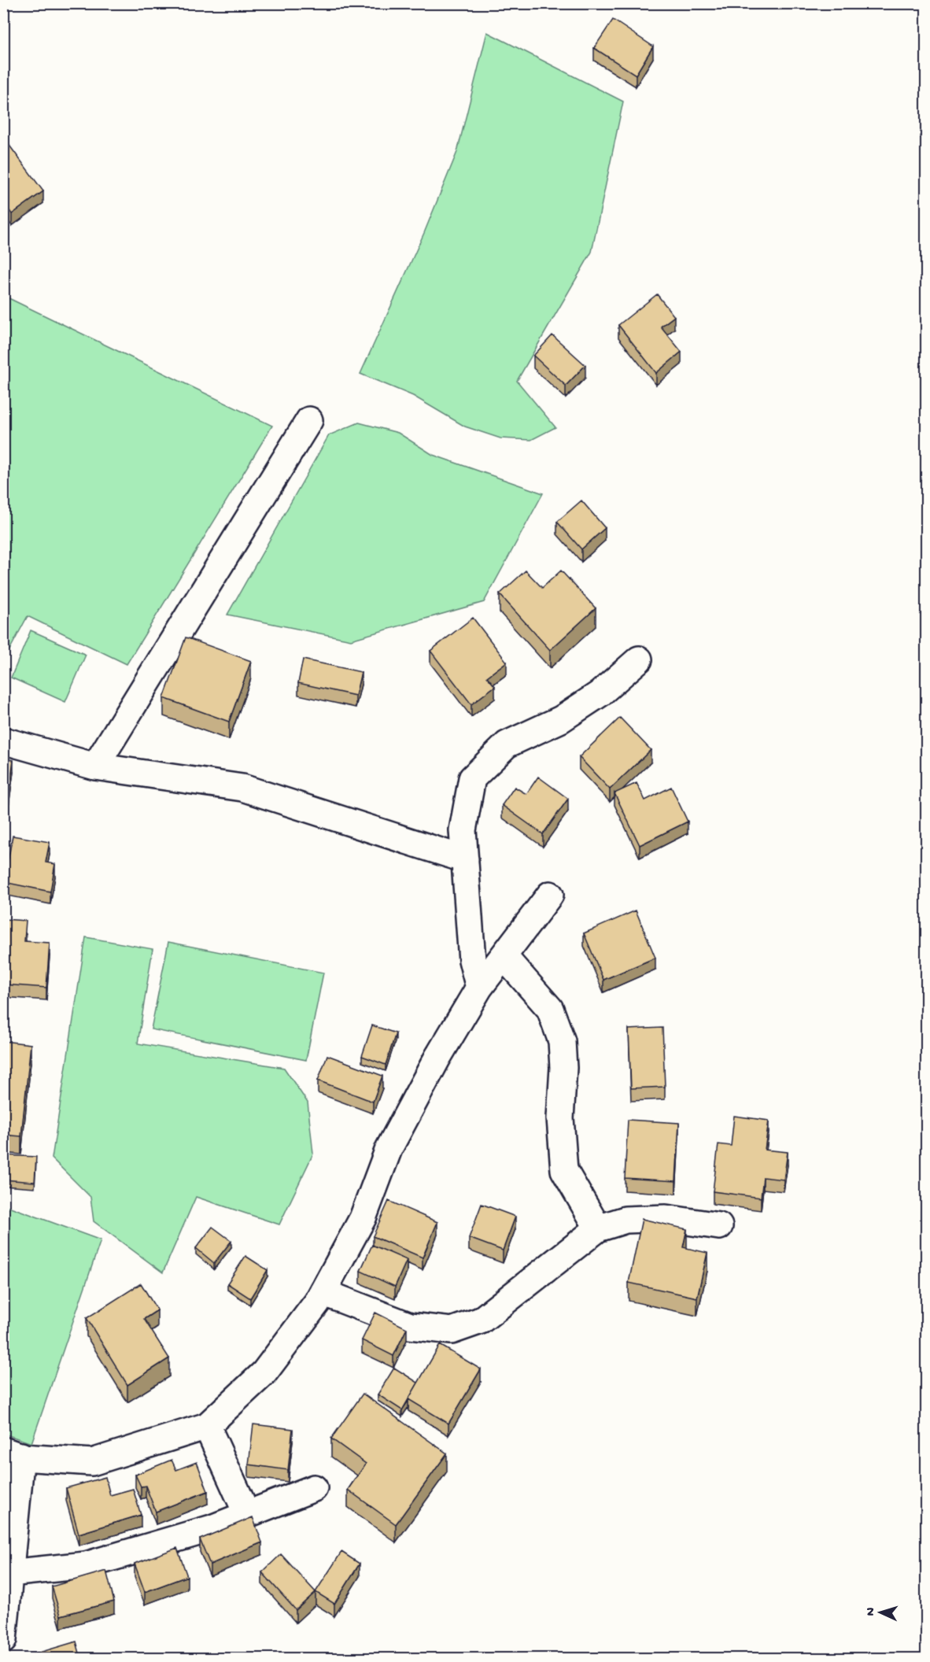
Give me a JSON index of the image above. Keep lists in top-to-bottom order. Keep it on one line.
{"north":"left"}
